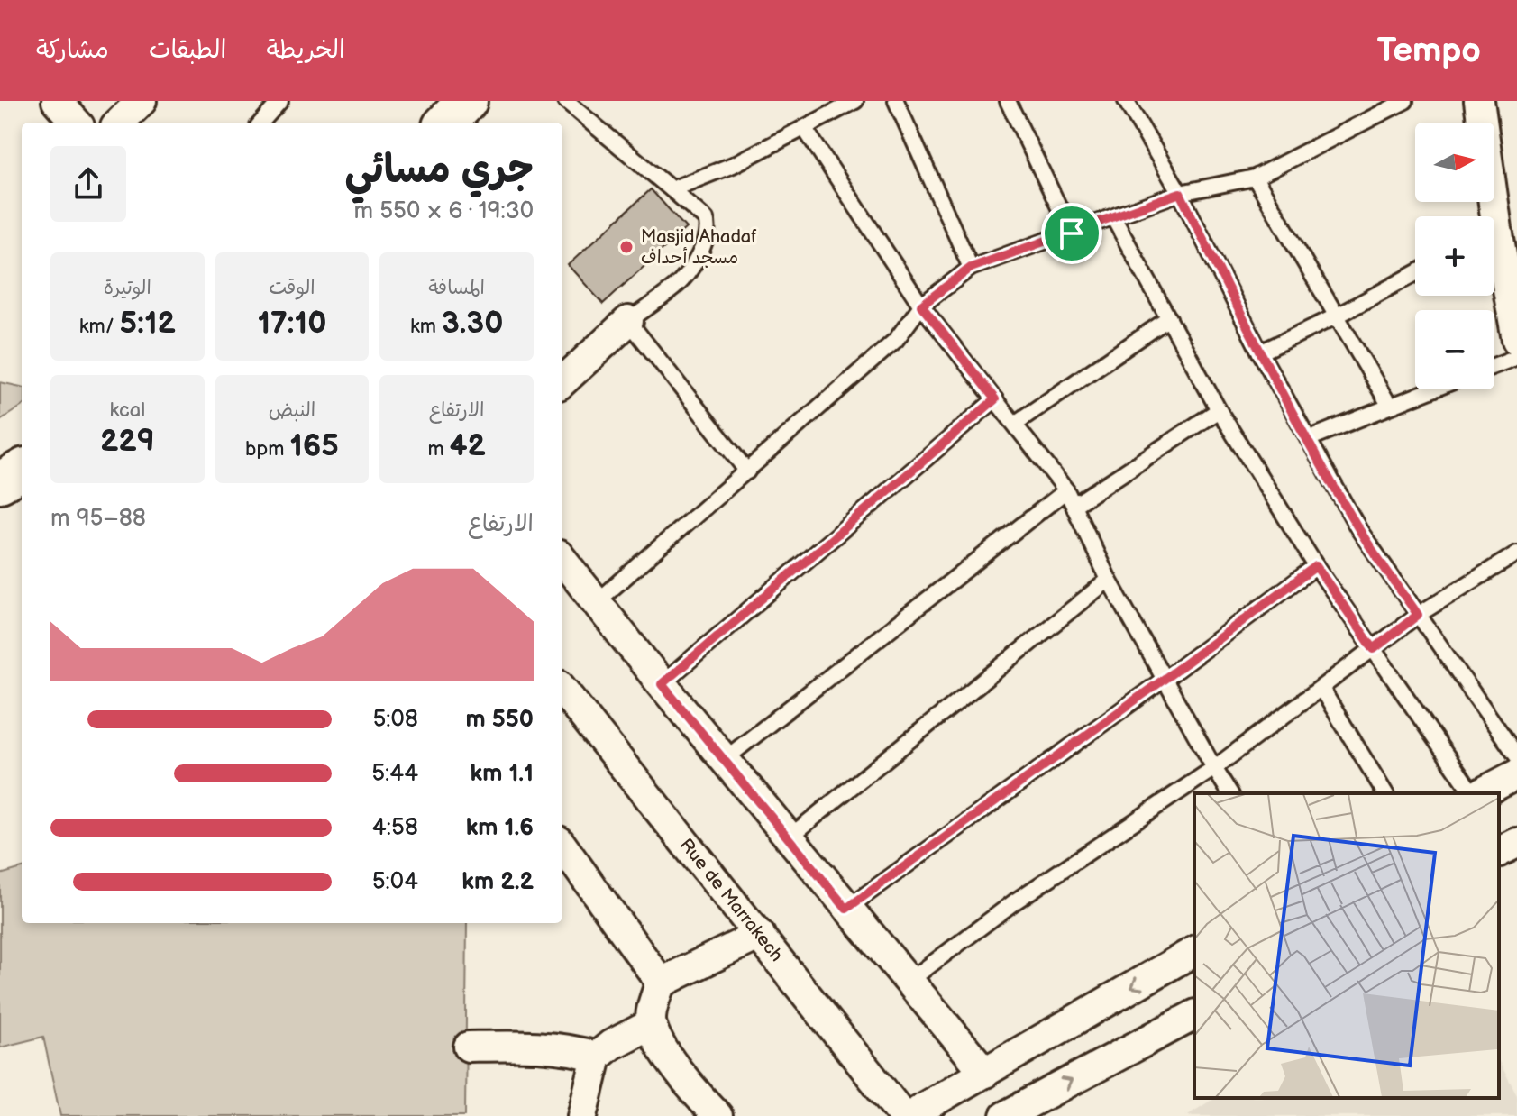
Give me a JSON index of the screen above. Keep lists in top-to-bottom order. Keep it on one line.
{"streets":{"street":["Rue de Marrakech"]},"places":["Masjid Ahadaf مسجد أحداف"],"north":"right","page":{"header":"Tempo","nav":["الخريطة","الطبقات","مشاركة"],"map_buttons":["+","−"],"heading":["جري مسائي","19:30 · 6 × 550 m"],"stats":[["المسافة","3.30 km"],["الوقت","17:10"],["الوتيرة","5:12 /km"],["الارتفاع","42 m"],["النبض","165 bpm"],["kcal","229"]],"chart":["الارتفاع","88–95 m"],"list":[{"name":"550 m","note":"5:08"},{"name":"1.1 km","note":"5:44"},{"name":"1.6 km","note":"4:58"},{"name":"2.2 km","note":"5:04"}]}}
